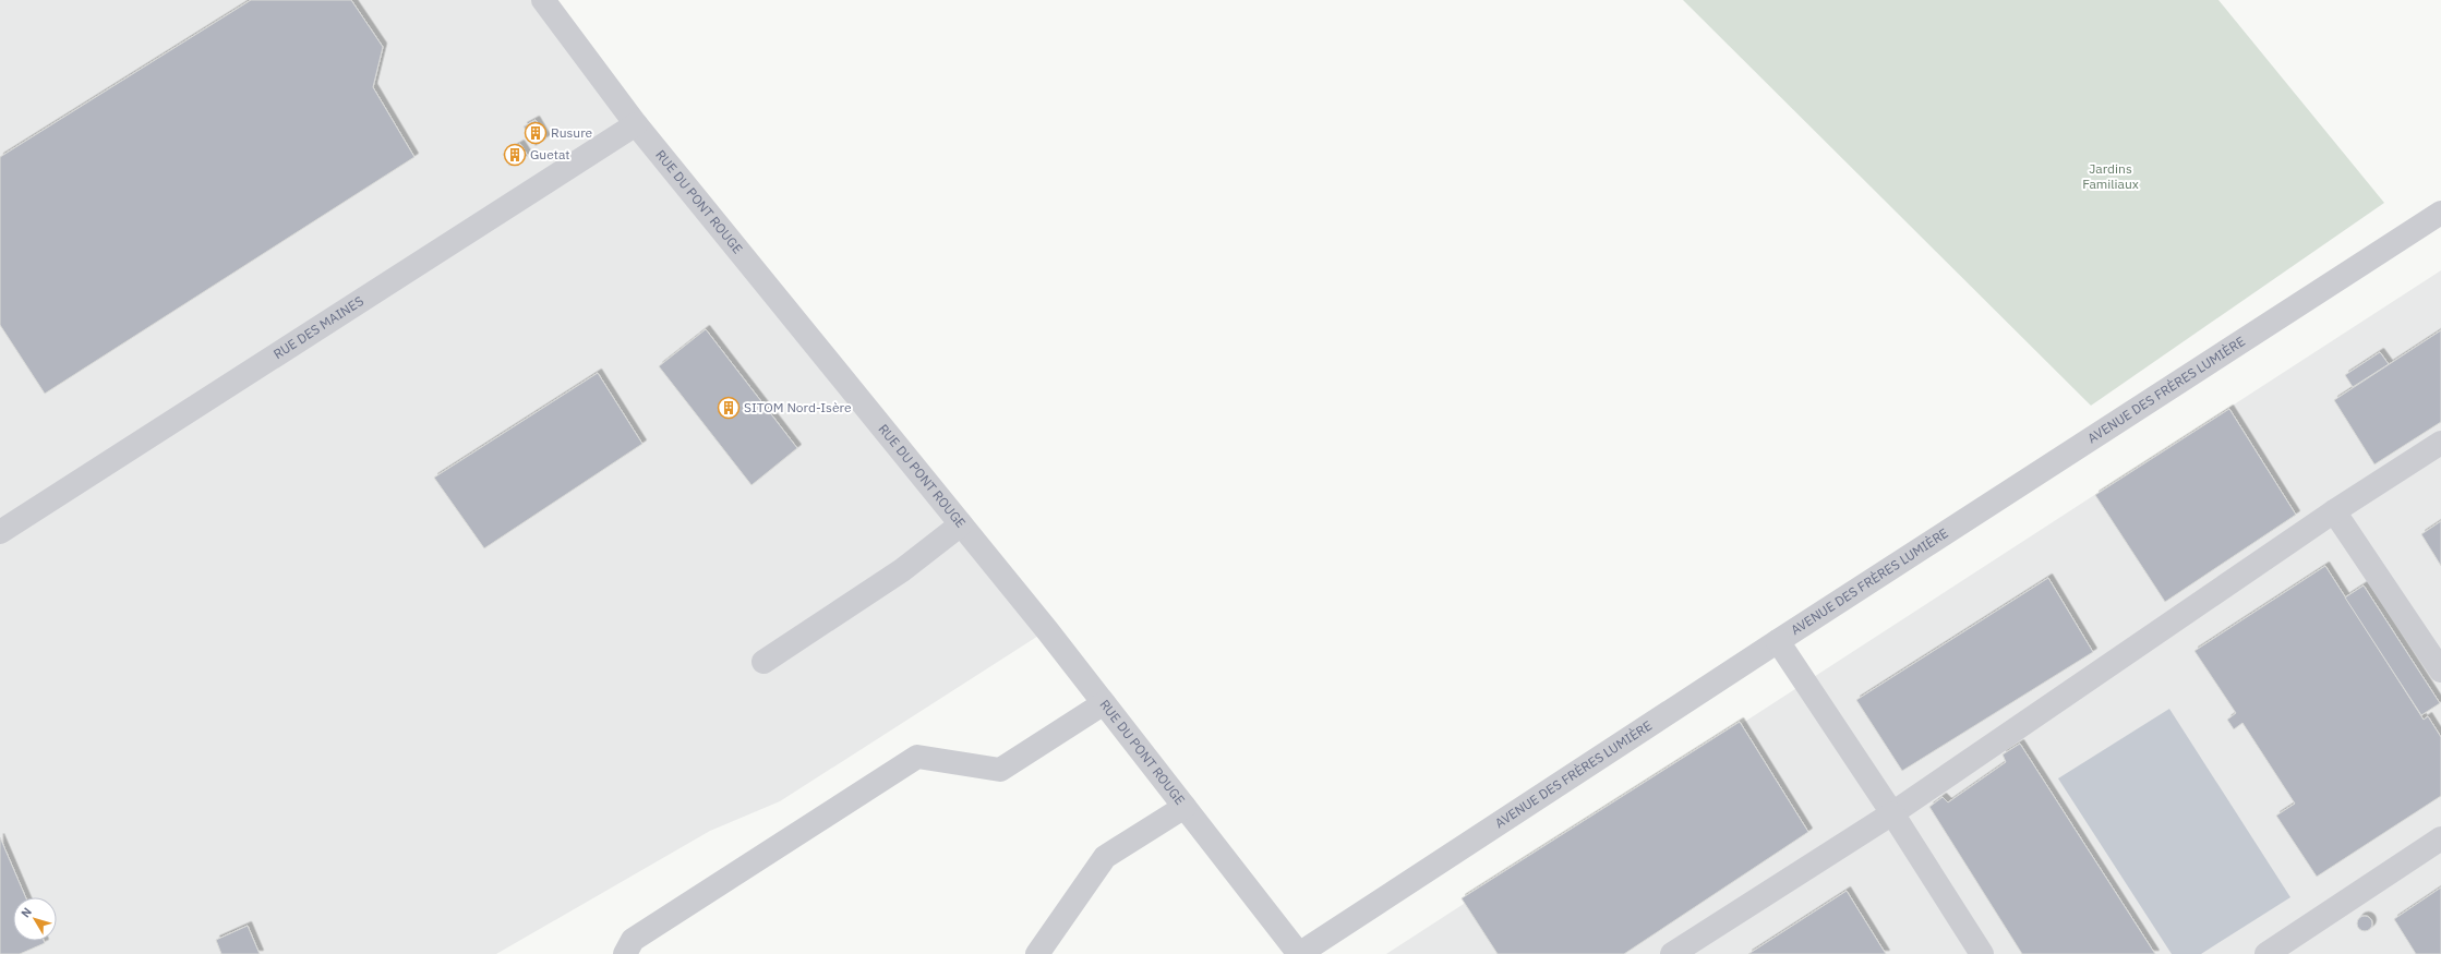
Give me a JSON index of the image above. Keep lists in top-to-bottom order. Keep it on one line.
{"streets":{"street":["RUE DU PONT ROUGE","RUE DES MAINES","AVENUE DES FRÈRES LUMIÈRE"]},"crossings":[["RUE DU PONT ROUGE","RUE DES MAINES"],["RUE DU PONT ROUGE","AVENUE DES FRÈRES LUMIÈRE"]],"parks":["Jardins Familiaux"],"places":{"building":["Rusure","Guetat","SITOM Nord-Isère"]},"north":"top left"}
